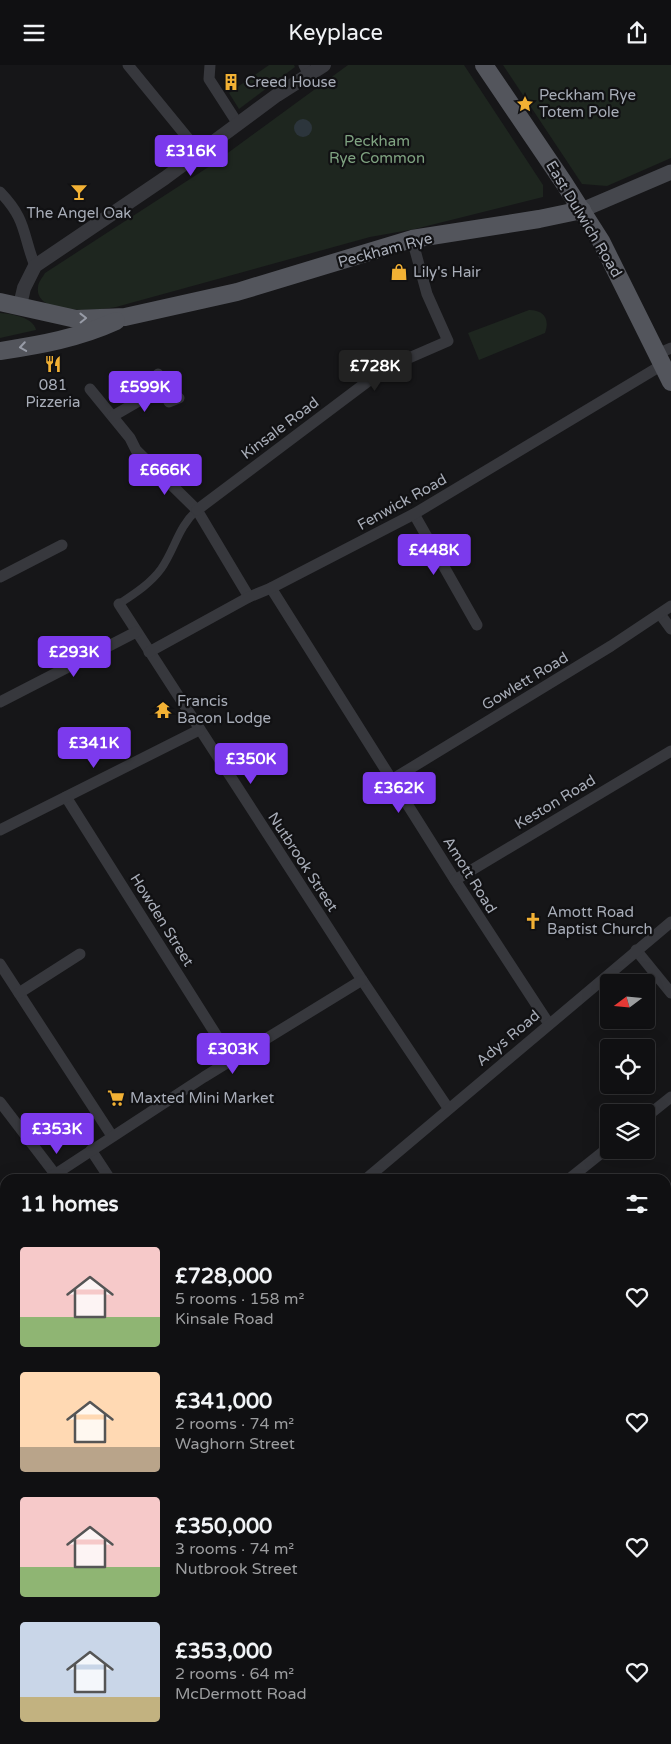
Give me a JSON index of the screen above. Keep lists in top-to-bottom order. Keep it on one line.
{"streets":{"main road":["East Dulwich Road","Peckham Rye"],"street":["Kinsale Road","Fenwick Road","Gowlett Road","Keston Road","Nutbrook Street","Amott Road","Howden Street","Adys Road"]},"crossings":[["East Dulwich Road","Peckham Rye"],["East Dulwich Road","Fenwick Road"],["Peckham Rye","Kinsale Road"],["Fenwick Road","Nutbrook Street"],["Fenwick Road","Amott Road"],["Gowlett Road","Amott Road"],["Keston Road","Amott Road"],["Nutbrook Street","Adys Road"],["Amott Road","Adys Road"]],"parks":["Peckham Rye Common"],"places":{"building":["Creed House"],"place":["Peckham Rye Totem Pole"],"bar":["The Angel Oak"],"shop":["Lily's Hair"],"restaurant":["081 Pizzeria"],"temple":["Francis Bacon Lodge"],"church":["Amott Road Baptist Church"],"supermarket":["Maxted Mini Market"]},"north":"left","page":{"header":"Keyplace","price":["£316K","£728K","£599K","£666K","£448K","£293K","£341K","£350K","£362K","£303K","£353K"],"heading":"11 homes","list":[{"name":"£728,000","note":"5 rooms · 158 m² · Kinsale Road"},{"name":"£341,000","note":"2 rooms · 74 m² · Waghorn Street"},{"name":"£350,000","note":"3 rooms · 74 m² · Nutbrook Street"},{"name":"£353,000","note":"2 rooms · 64 m² · McDermott Road"}]}}
